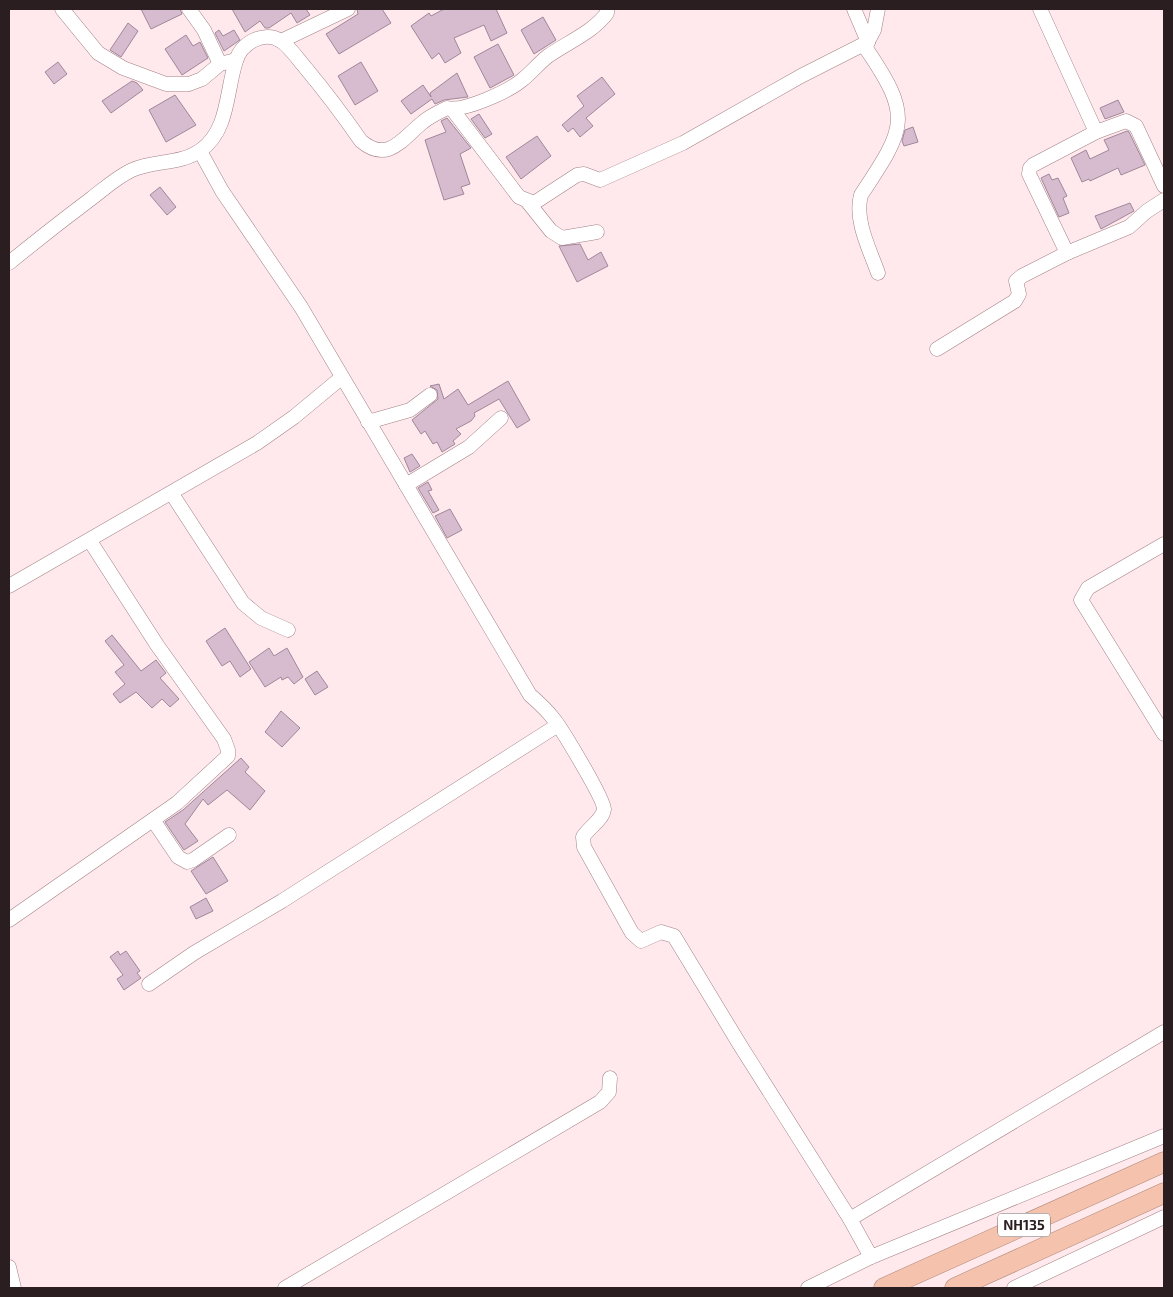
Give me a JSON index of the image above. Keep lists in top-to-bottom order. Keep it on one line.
{"streets":{"highway":["NH135"]}}
